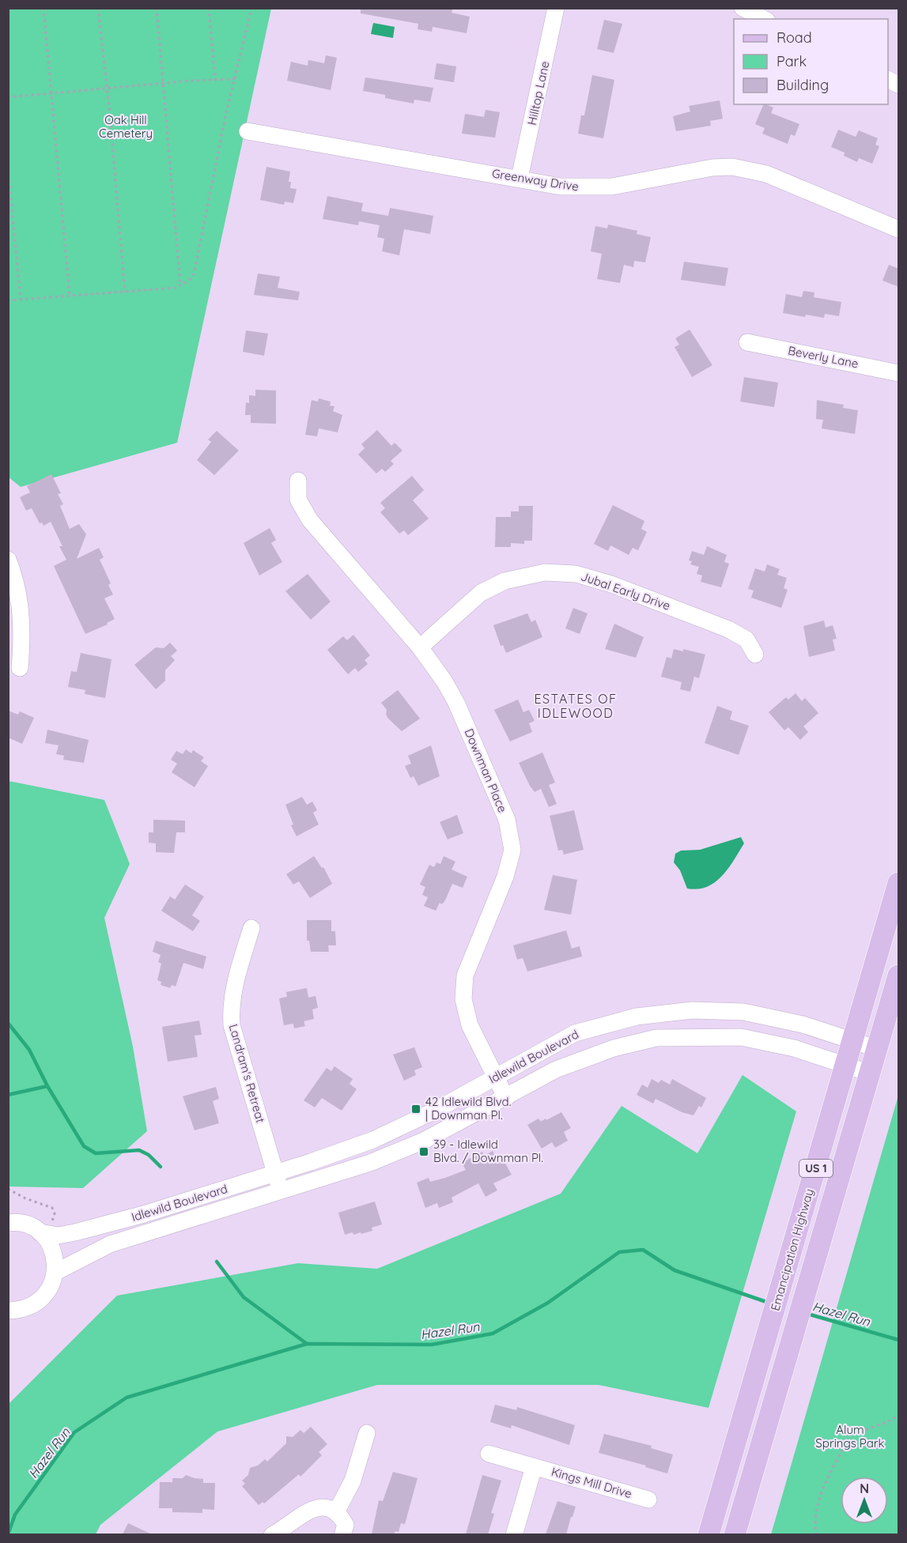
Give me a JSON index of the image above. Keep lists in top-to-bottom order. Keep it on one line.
{"streets":{"main road":["US 1","Emancipation Highway"],"street":["Hilltop Lane","Greenway Drive","Beverly Lane","Jubal Early Drive","Downman Place","Idlewild Boulevard","Landram's Retreat","Kings Mill Drive"]},"crossings":[["Hilltop Lane","Greenway Drive"],["Jubal Early Drive","Downman Place"],["Downman Place","Idlewild Boulevard"],["Idlewild Boulevard","Landram's Retreat"],["Idlewild Boulevard","US 1"],["Idlewild Boulevard","Emancipation Highway"]],"districts":["ESTATES OF IDLEWOOD"],"water":["Hazel Run"],"parks":["Oak Hill Cemetery","Alum Springs Park"],"places":{"transit":["42 Idlewild Blvd. | Downman Pl.","39 - Idlewild Blvd. / Downman Pl."]},"legend":["Road","Park","Building"],"north":"top"}
